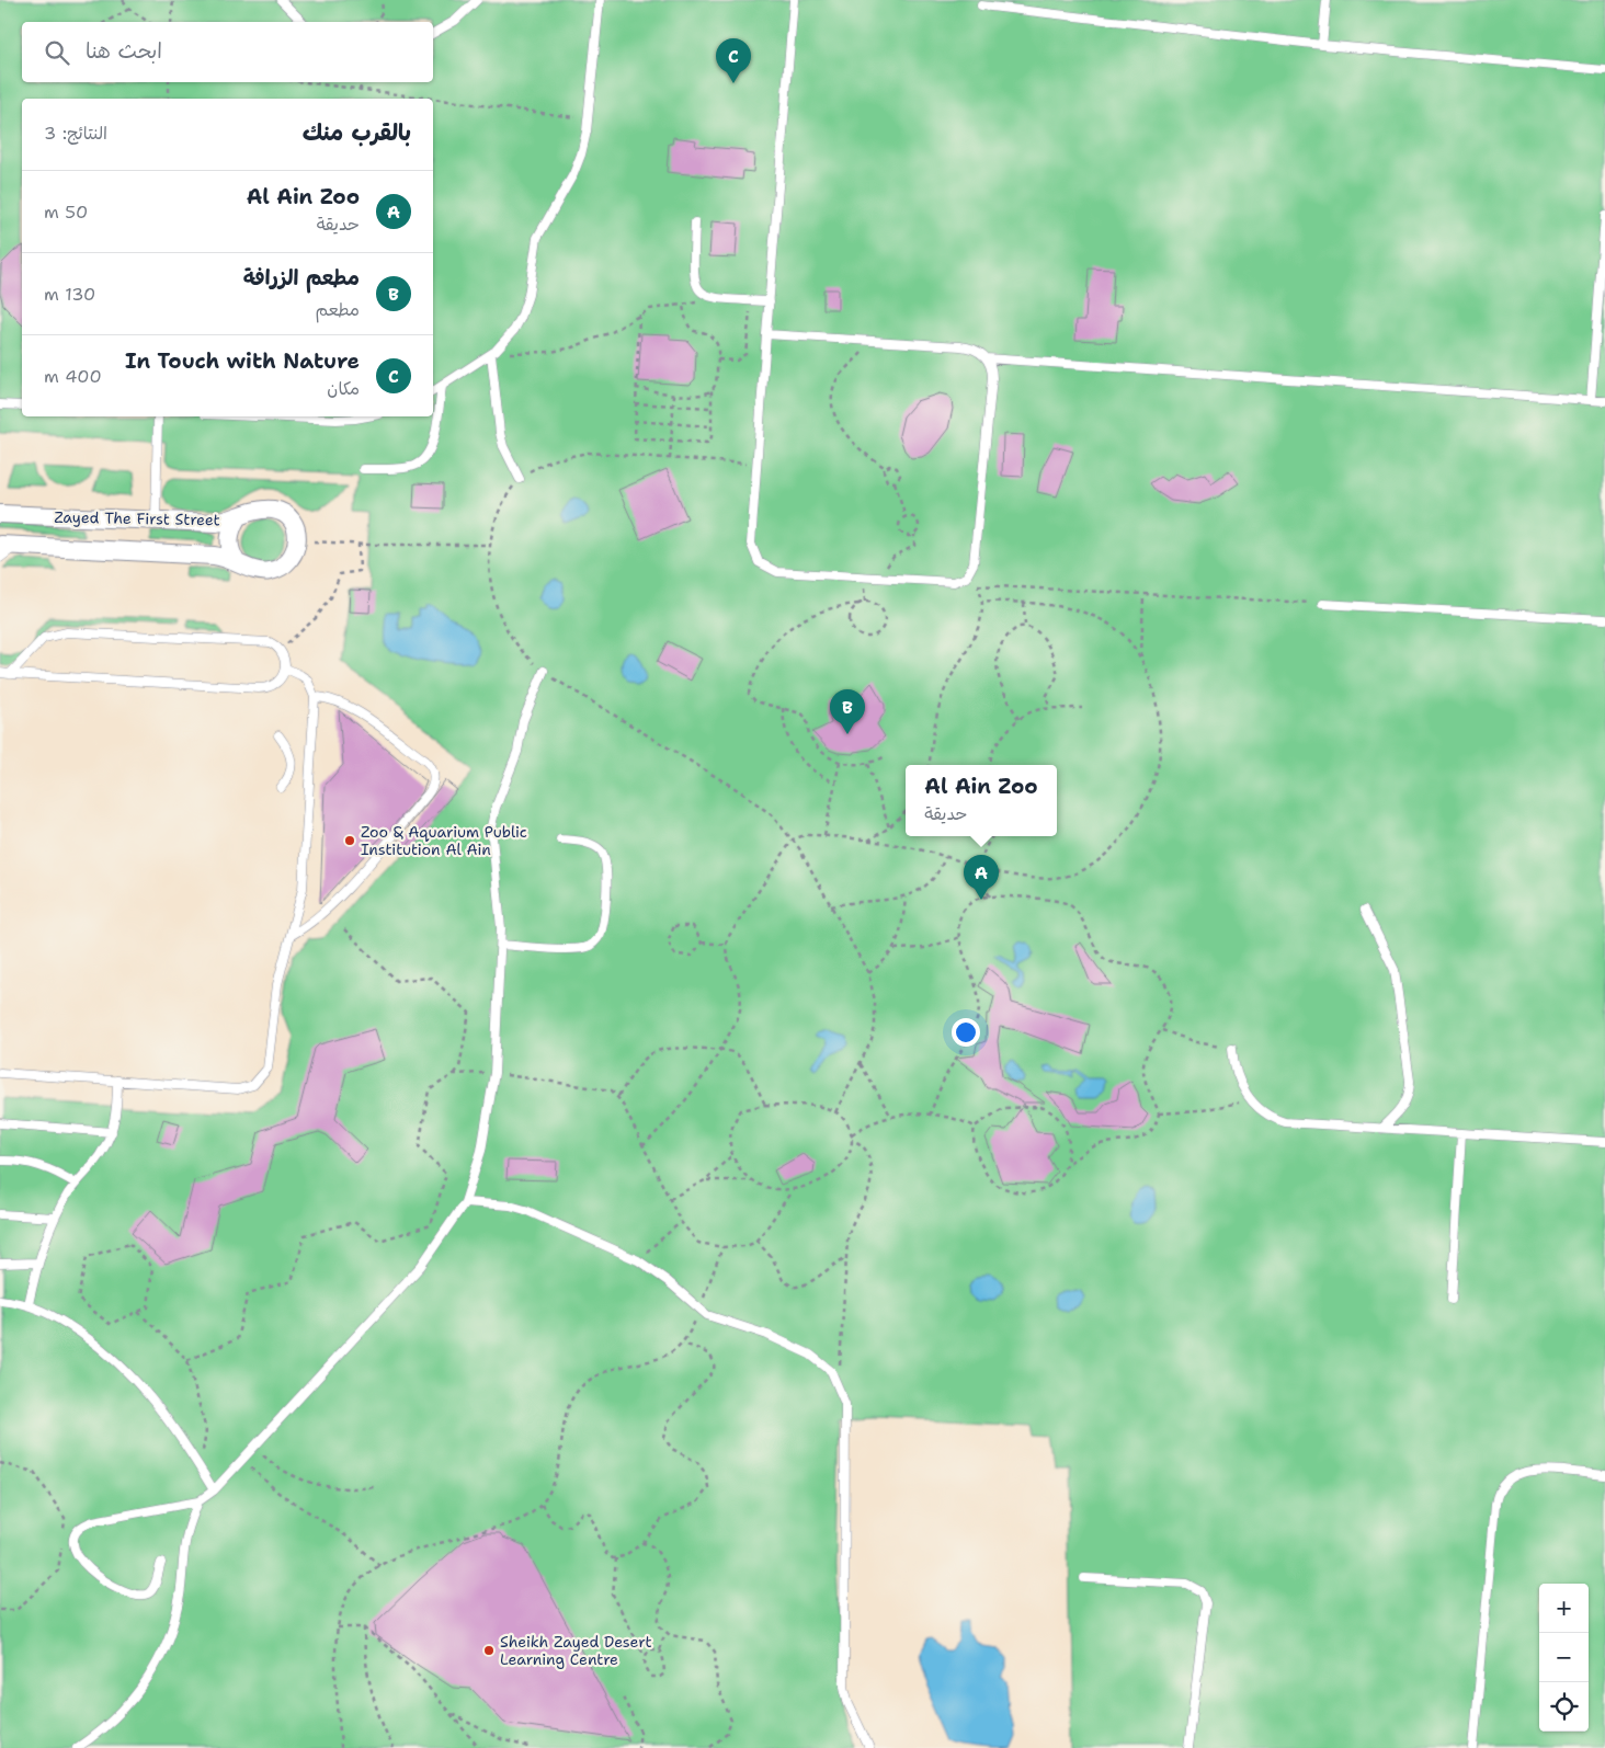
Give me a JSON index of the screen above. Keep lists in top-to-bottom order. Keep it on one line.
{"streets":{"street":["Zayed The First Street"]},"places":["Zoo & Aquarium Public Institution Al Ain","Sheikh Zayed Desert Learning Centre"],"page":{"search":"ابحث هنا","pins":["C","B","A"],"heading":["بالقرب منك","النتائج: 3"],"list":[{"mark":"A","name":"Al Ain Zoo","note":"حديقة","value":"50 m"},{"mark":"B","name":"مطعم الزرافة","note":"مطعم","value":"130 m"},{"mark":"C","name":"In Touch with Nature","note":"مكان","value":"400 m"}],"popup":["Al Ain Zoo","حديقة"],"map_buttons":["+","−"]}}
